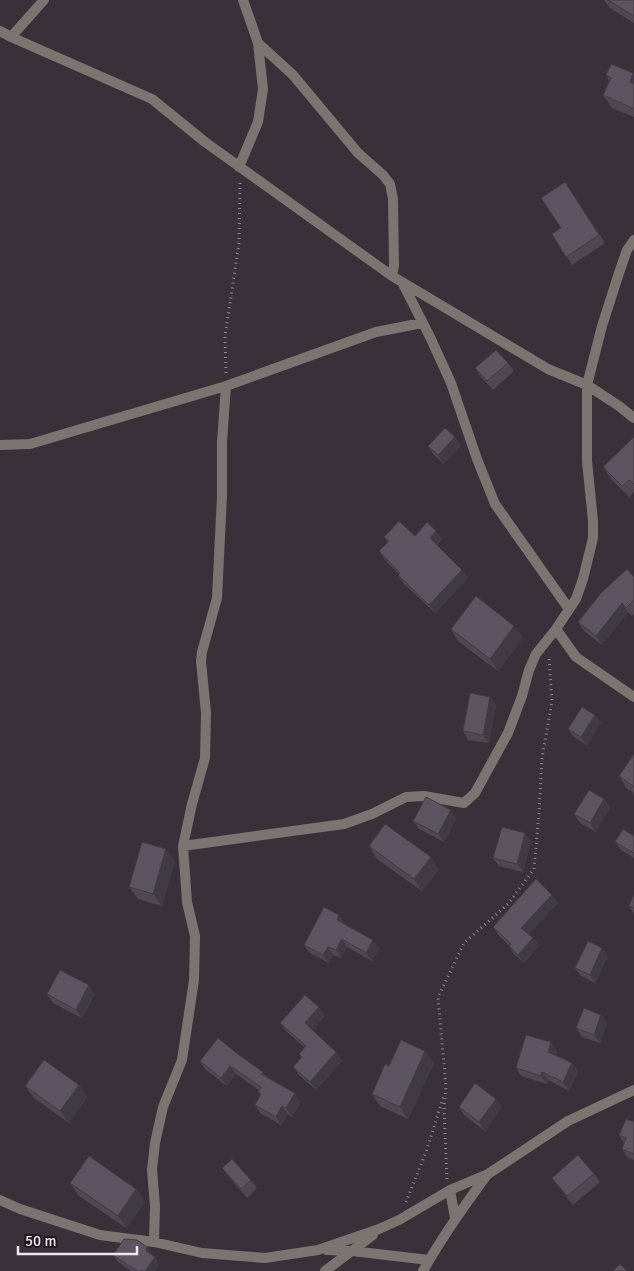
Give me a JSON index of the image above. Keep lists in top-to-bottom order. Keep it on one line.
{"scale_bar":"50 m"}
